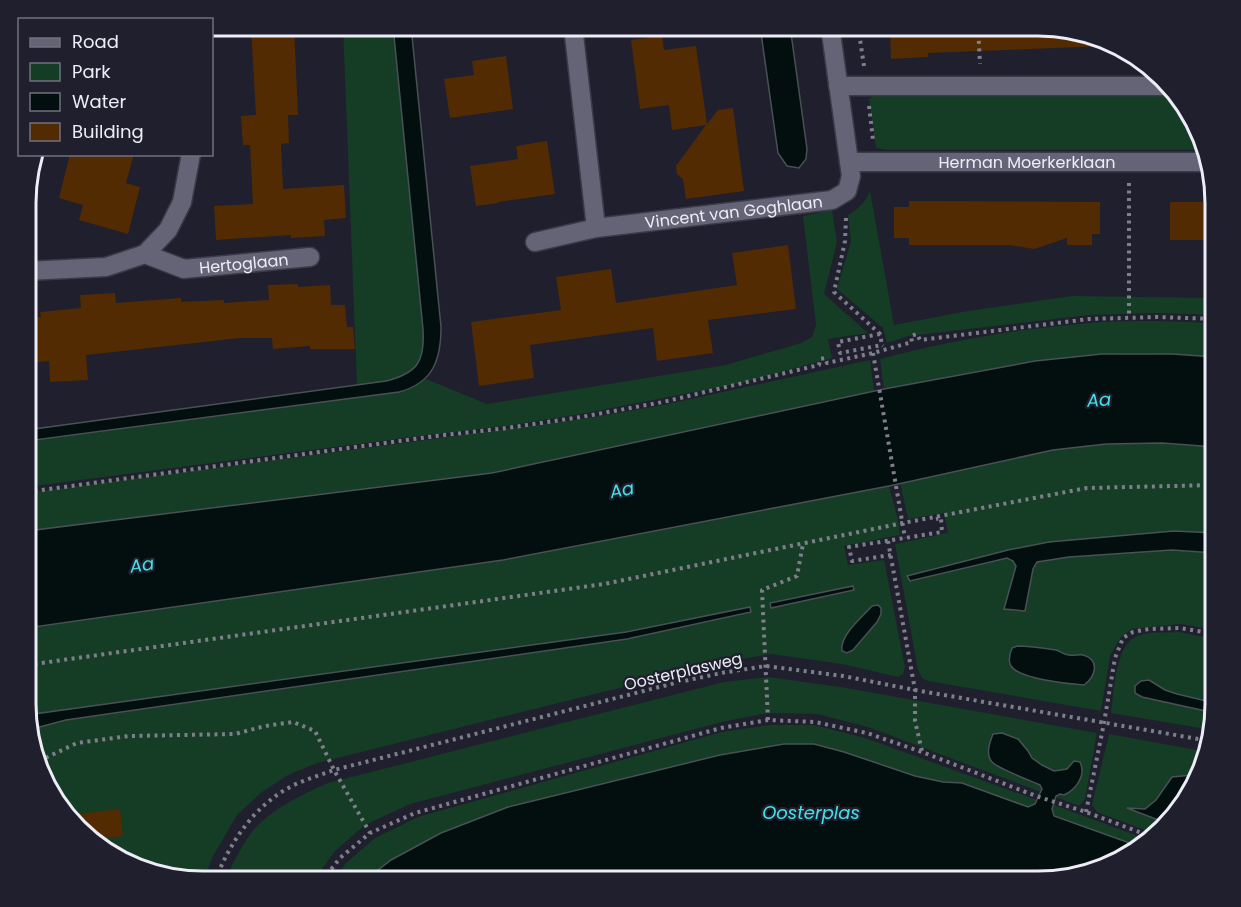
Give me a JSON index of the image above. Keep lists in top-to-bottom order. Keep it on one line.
{"streets":{"street":["Herman Moerkerklaan","Vincent van Goghlaan","Hertoglaan"],"path":["Oosterplasweg"]},"water":["Aa","Oosterplas"],"legend":["Road","Park","Water","Building"]}
